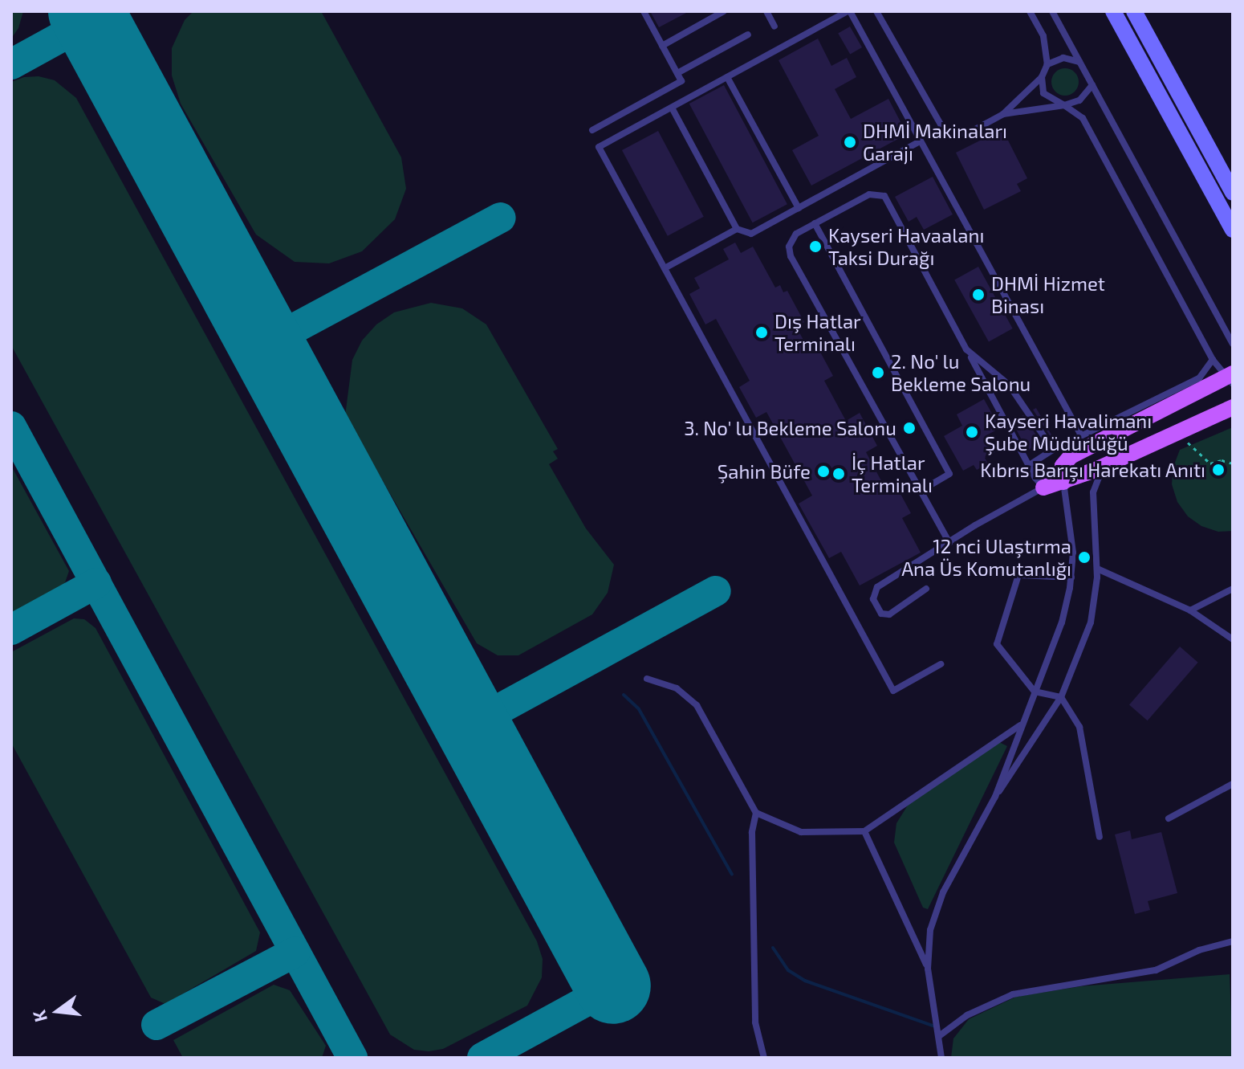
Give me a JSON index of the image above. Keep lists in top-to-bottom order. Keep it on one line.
{"places":["DHMİ Makinaları Garajı","Kayseri Havaalanı Taksi Durağı","DHMİ Hizmet Binası","Dış Hatlar Terminalı","2. No' lu Bekleme Salonu","3. No' lu Bekleme Salonu","Kayseri Havalimanı Şube Müdürlüğü","Kıbrıs Barışı Harekatı Anıtı","Şahin Büfe","İç Hatlar Terminalı","12 nci Ulaştırma Ana Üs Komutanlığı"],"north":"left"}
